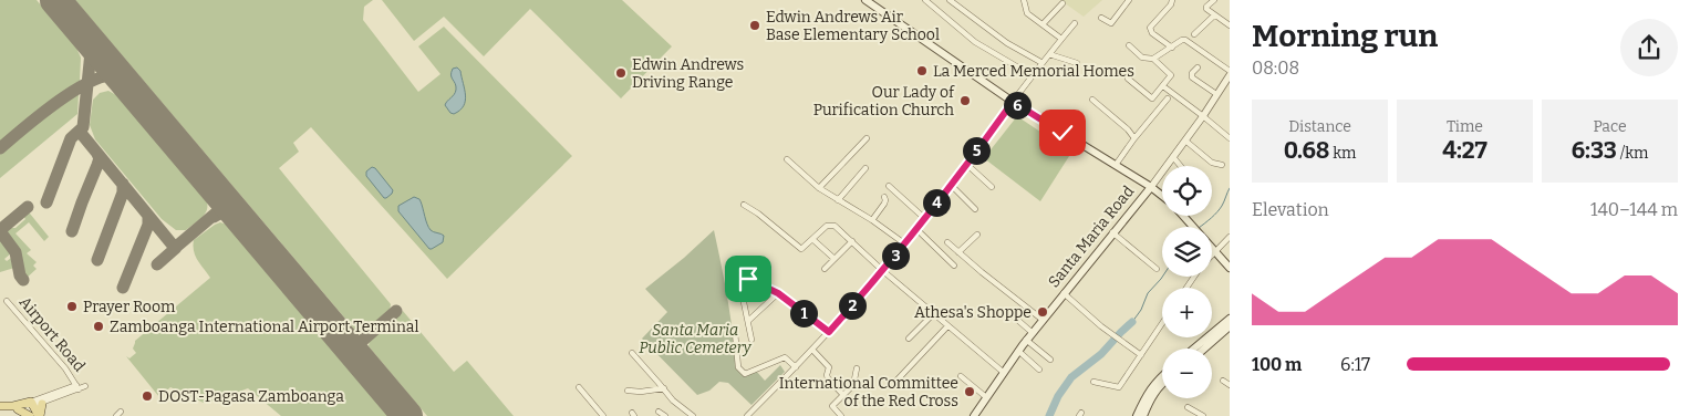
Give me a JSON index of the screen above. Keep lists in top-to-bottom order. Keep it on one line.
{"streets":{"main road":["Santa Maria Road"],"street":["Airport Road"]},"parks":["Santa Maria Public Cemetery"],"places":["Edwin Andrews Air Base Elementary School","La Merced Memorial Homes","Edwin Andrews Driving Range","Our Lady of Purification Church","Prayer Room","Athesa's Shoppe","Zamboanga International Airport Terminal","International Committee of the Red Cross","DOST-Pagasa Zamboanga"],"page":{"heading":["Morning run","08:08"],"pins":["6","5","4","3","2","1"],"stats":[["Distance","0.68 km"],["Time","4:27"],["Pace","6:33 /km"]],"map_buttons":["+","−"],"chart":["Elevation","140–144 m"],"list":[{"name":"100 m","note":"6:17"}]}}
